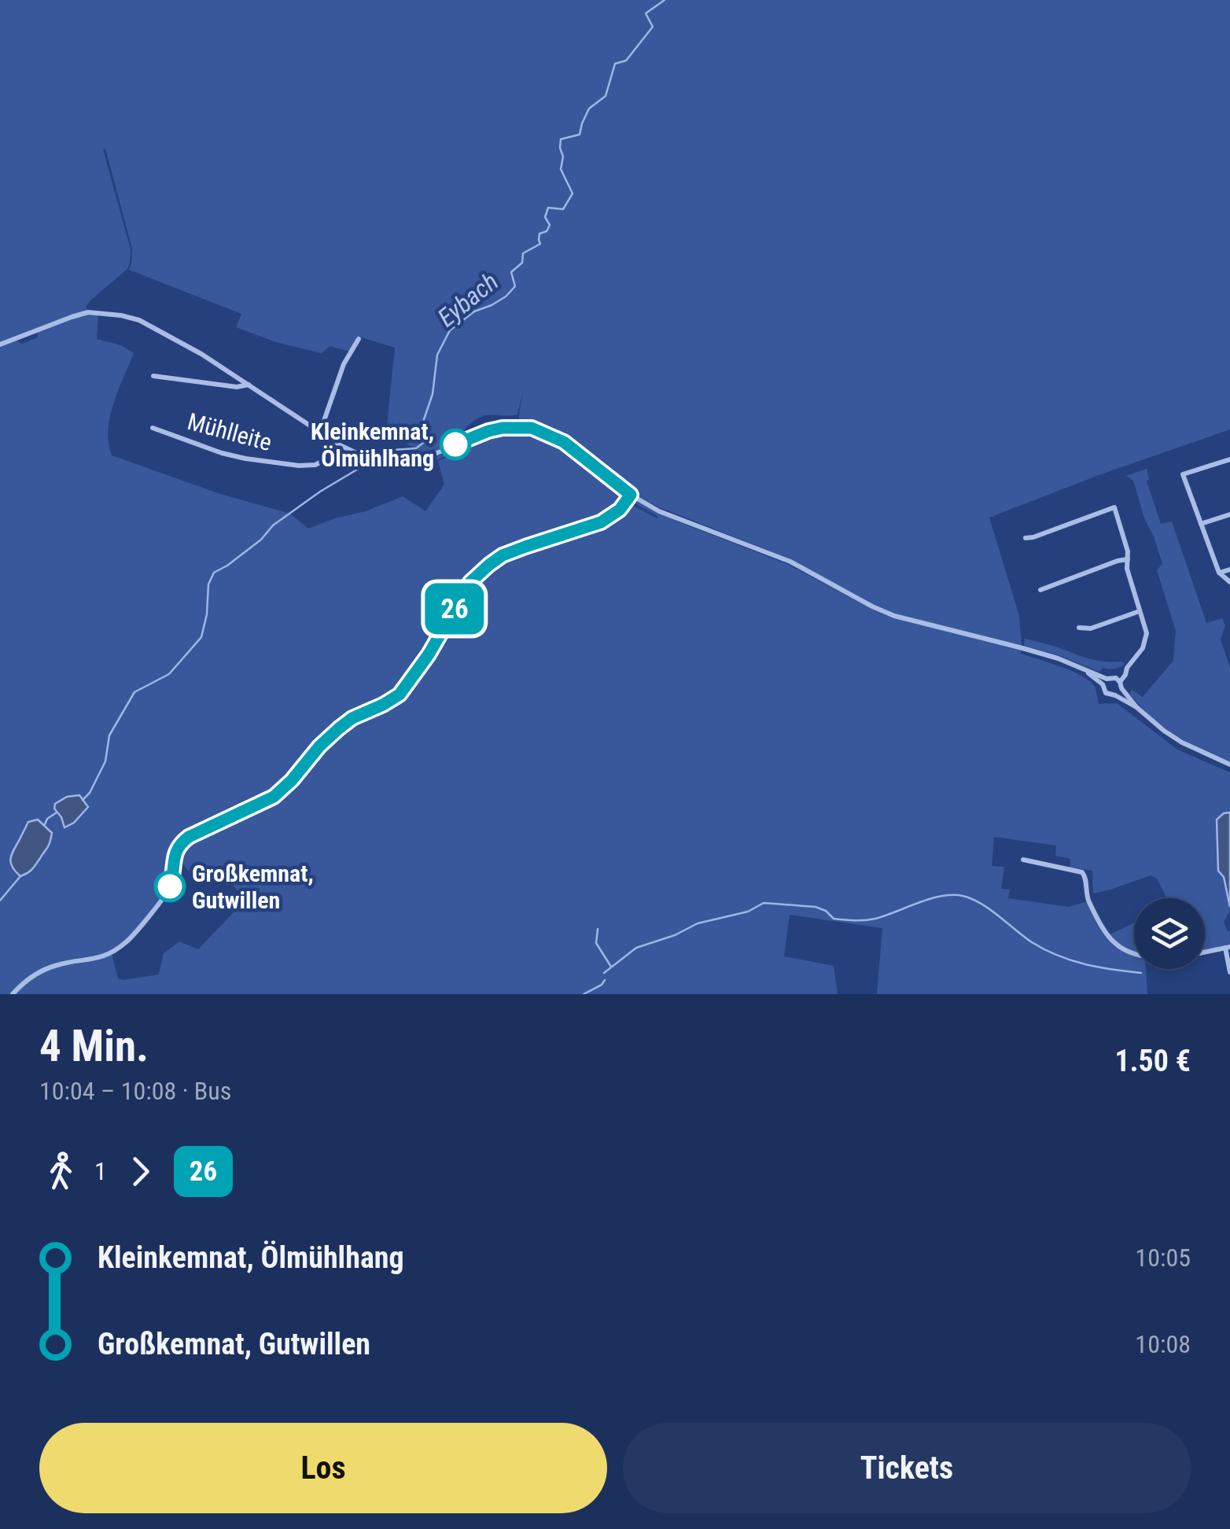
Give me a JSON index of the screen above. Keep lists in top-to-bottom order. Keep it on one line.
{"streets":{"street":["Mühlleite"]},"water":["Eybach"],"places":["Kleinkemnat, Ölmühlhang","Großkemnat, Gutwillen"],"lines":["bus line 26"],"page":{"on_map":"26","heading":["4 Min.","10:04 – 10:08 · Bus","1.50 €"],"legs":["1","26"],"list":[{"name":"Kleinkemnat, Ölmühlhang","value":"10:05"},{"name":"Großkemnat, Gutwillen","value":"10:08"}],"buttons":["Los","Tickets"]}}
